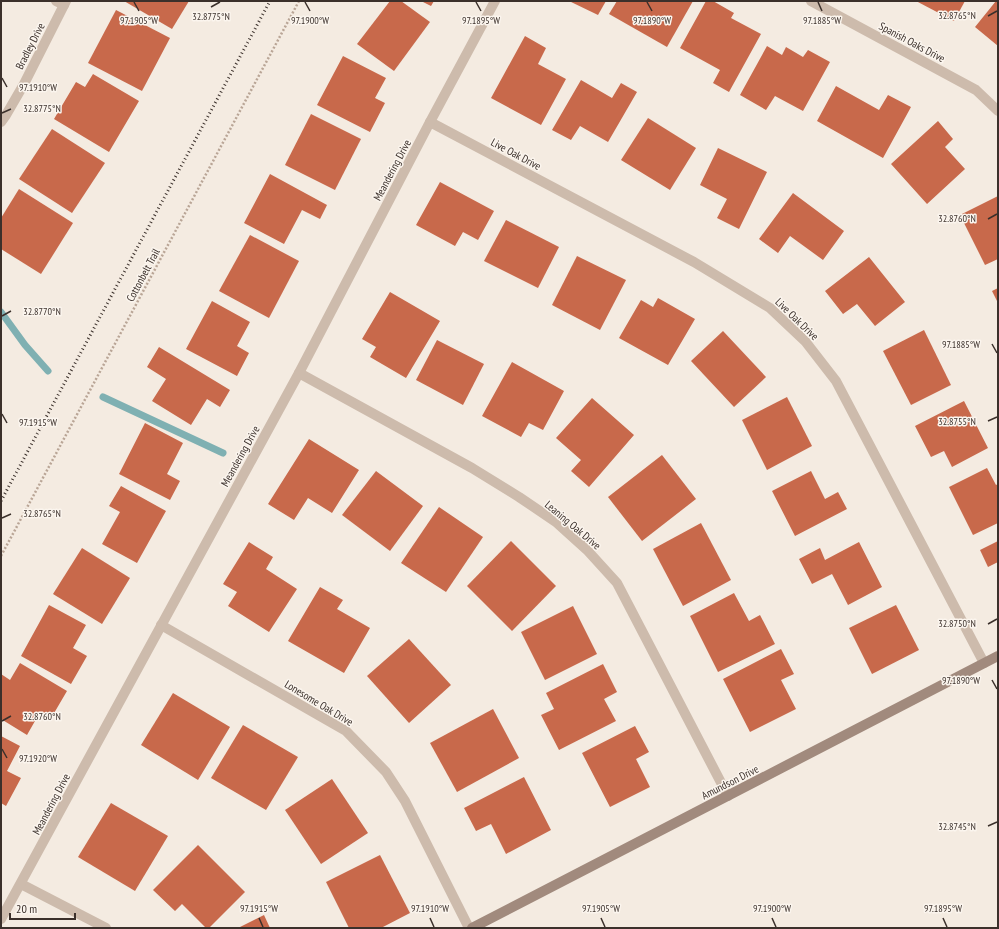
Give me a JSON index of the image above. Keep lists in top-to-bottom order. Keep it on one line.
{"streets":{"street":["Spanish Oaks Drive","Bradley Drive","Live Oak Drive","Meandering Drive","Leaning Oak Drive","Lonesome Oak Drive","Amundson Drive"],"path":["Cottonbelt Trail"]},"crossings":[["Live Oak Drive","Meandering Drive"],["Live Oak Drive","Amundson Drive"],["Meandering Drive","Leaning Oak Drive"],["Meandering Drive","Lonesome Oak Drive"],["Leaning Oak Drive","Amundson Drive"],["Lonesome Oak Drive","Amundson Drive"]],"scale_bar":"20 m","coordinates":["32.8765°N","32.8775°N","97.1905°W","97.1900°W","97.1895°W","97.1890°W","97.1885°W","97.1910°W","32.8760°N","32.8770°N","32.8755°N","97.1915°W","32.8750°N","97.1920°W","32.8745°N"]}
